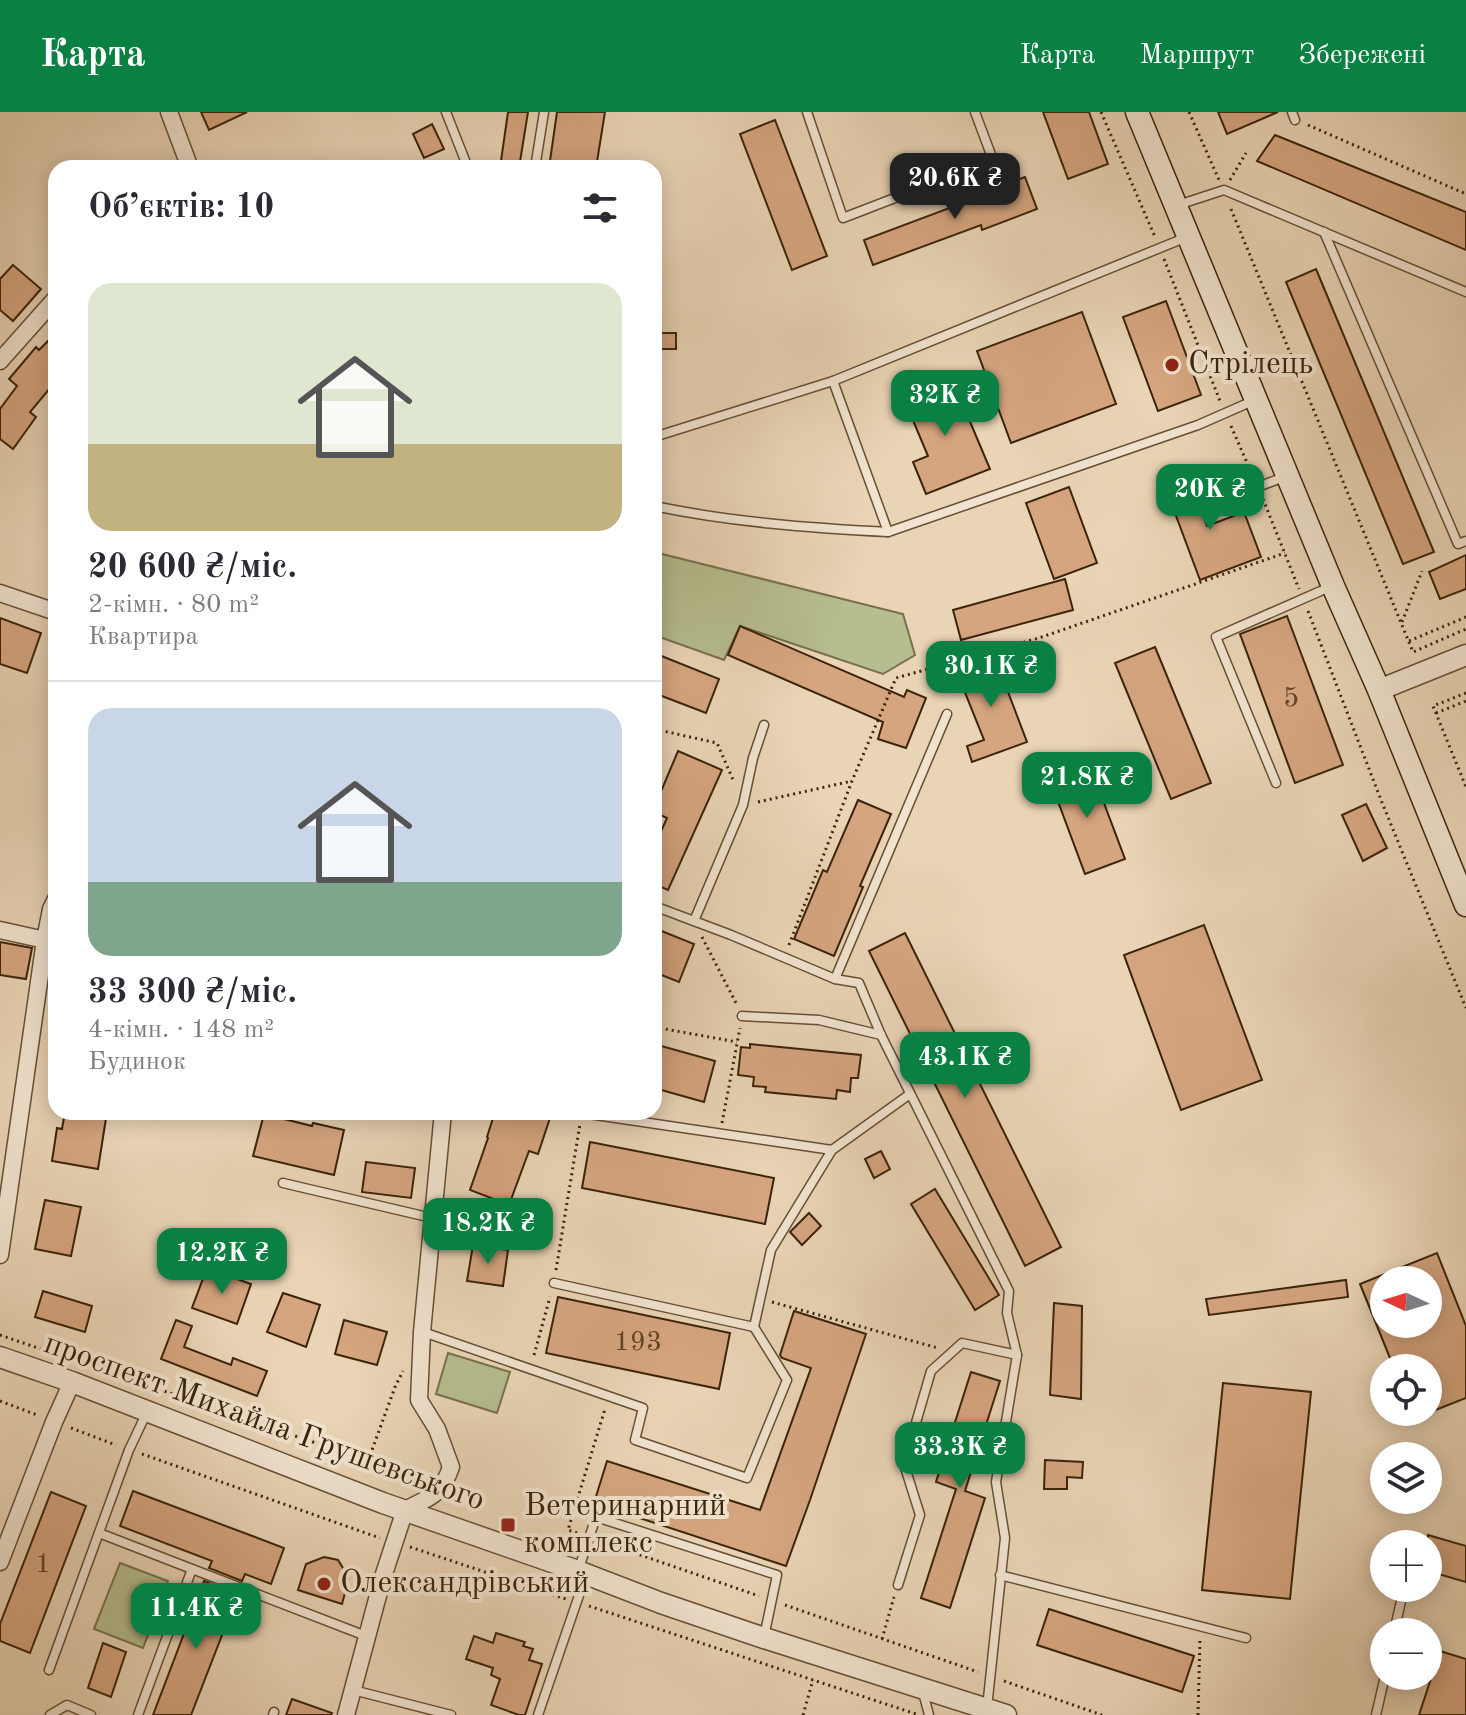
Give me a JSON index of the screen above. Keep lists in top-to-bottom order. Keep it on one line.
{"streets":{"street":["проспект Михайла Грушевського"]},"places":{"other":["Стрілець","Олександрівський"],"transit":["Ветеринарний комплекс"]},"house_numbers":["5","193","1"],"north":"left","page":{"header":"Карта","nav":["Карта","Маршрут","Збережені"],"price":["20.6K ₴","32K ₴","20K ₴","30.1K ₴","21.8K ₴","43.1K ₴","18.2K ₴","12.2K ₴","33.3K ₴","11.4K ₴"],"heading":"Об’єктів: 10","list":[{"name":"20 600 ₴/міс.","note":"2-кімн. · 80 m² · Квартира"},{"name":"33 300 ₴/міс.","note":"4-кімн. · 148 m² · Будинок"}],"map_buttons":["+","−"]}}
